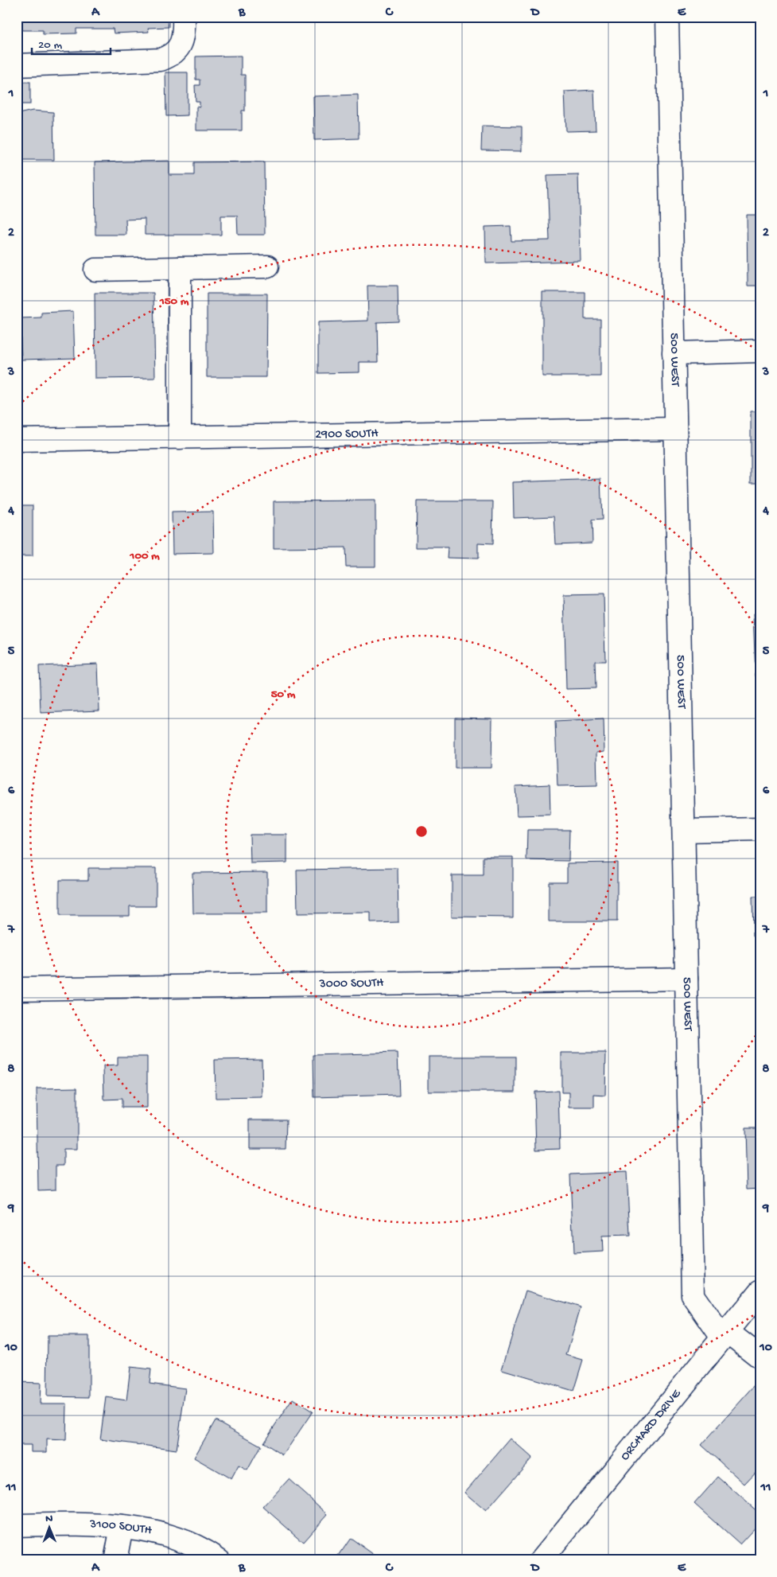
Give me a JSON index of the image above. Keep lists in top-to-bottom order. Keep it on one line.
{"streets":{"street":["500 WEST","2900 SOUTH","3000 SOUTH","ORCHARD DRIVE","3100 SOUTH"]},"crossings":[["500 WEST","2900 SOUTH"],["500 WEST","3000 SOUTH"],["500 WEST","ORCHARD DRIVE"]],"scale_bar":"20 m","north":"top","grid":{"columns":["A","B","C","D","E"],"rows":["1","2","3","4","5","6","7","8","9","10","11"]},"rings":["150 m","100 m","50 m"]}
